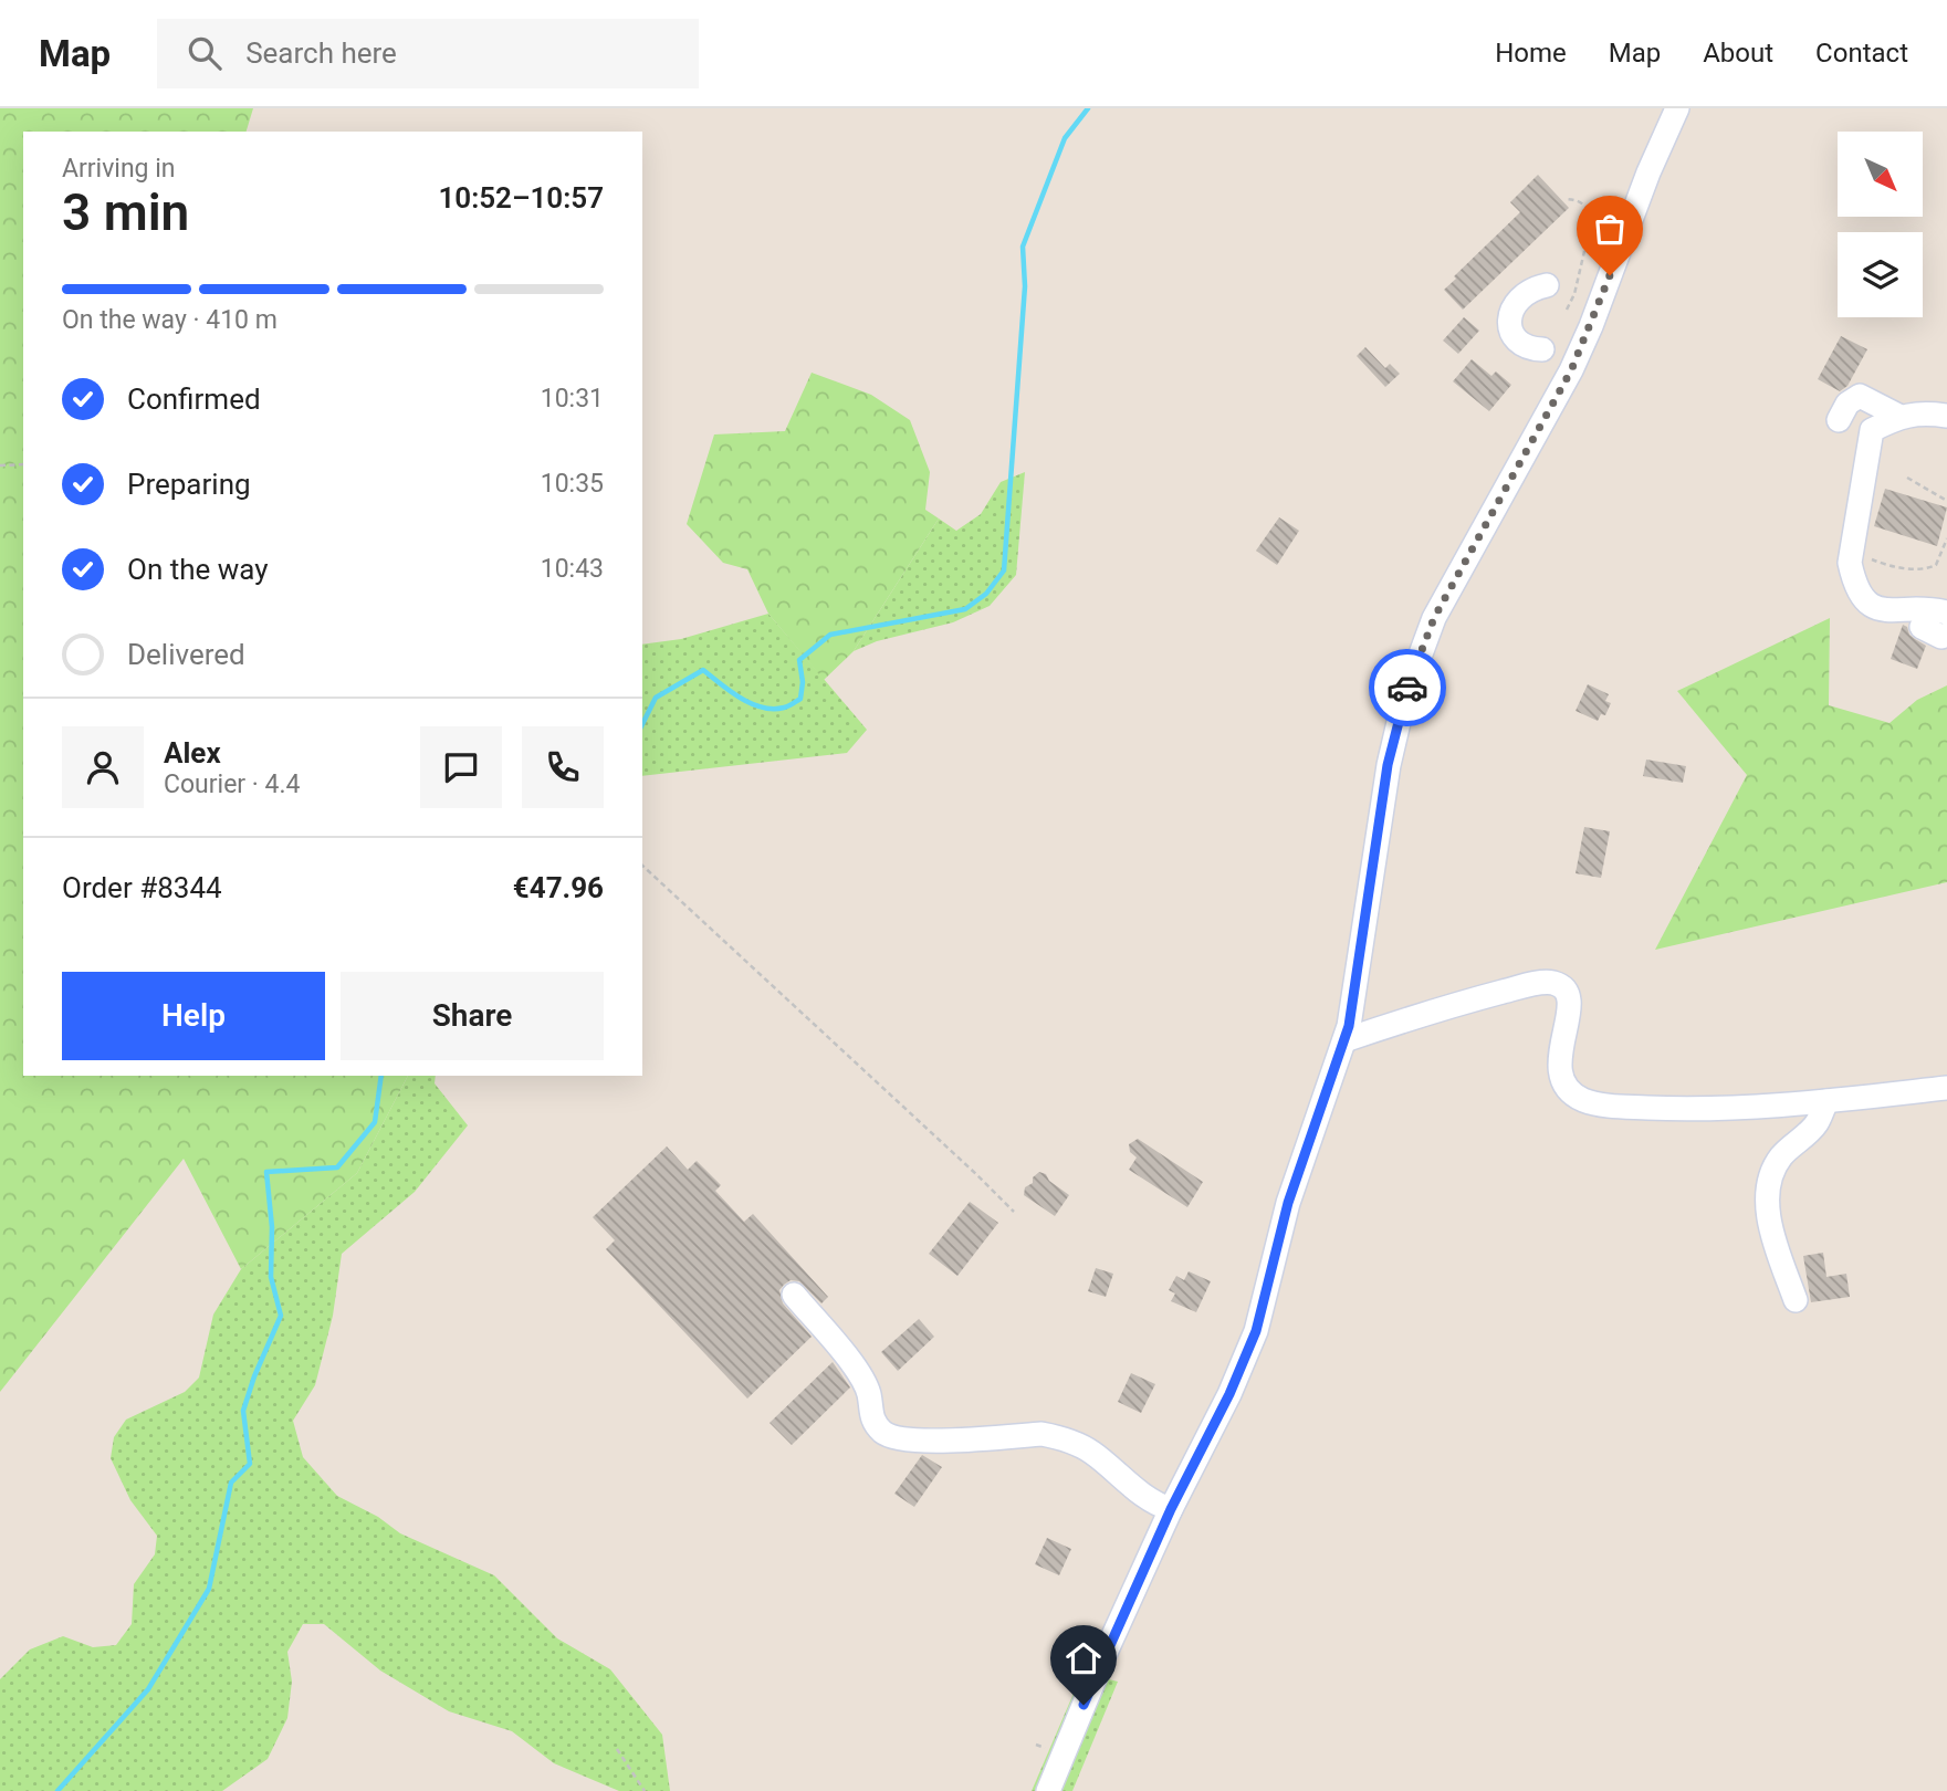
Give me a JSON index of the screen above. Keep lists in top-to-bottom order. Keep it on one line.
{"north":"bottom right","page":{"header":"Map","search":"Search here","nav":["Home","Map","About","Contact"],"heading":["3 min","Arriving in","10:52–10:57"],"panel":["Alex","Courier · 4.4","Order #8344","€47.96"],"bar":"On the way · 410 m","list":[["Confirmed","10:31"],["Preparing","10:35"],["On the way","10:43"],"Delivered"],"buttons":["Help","Share"]}}
